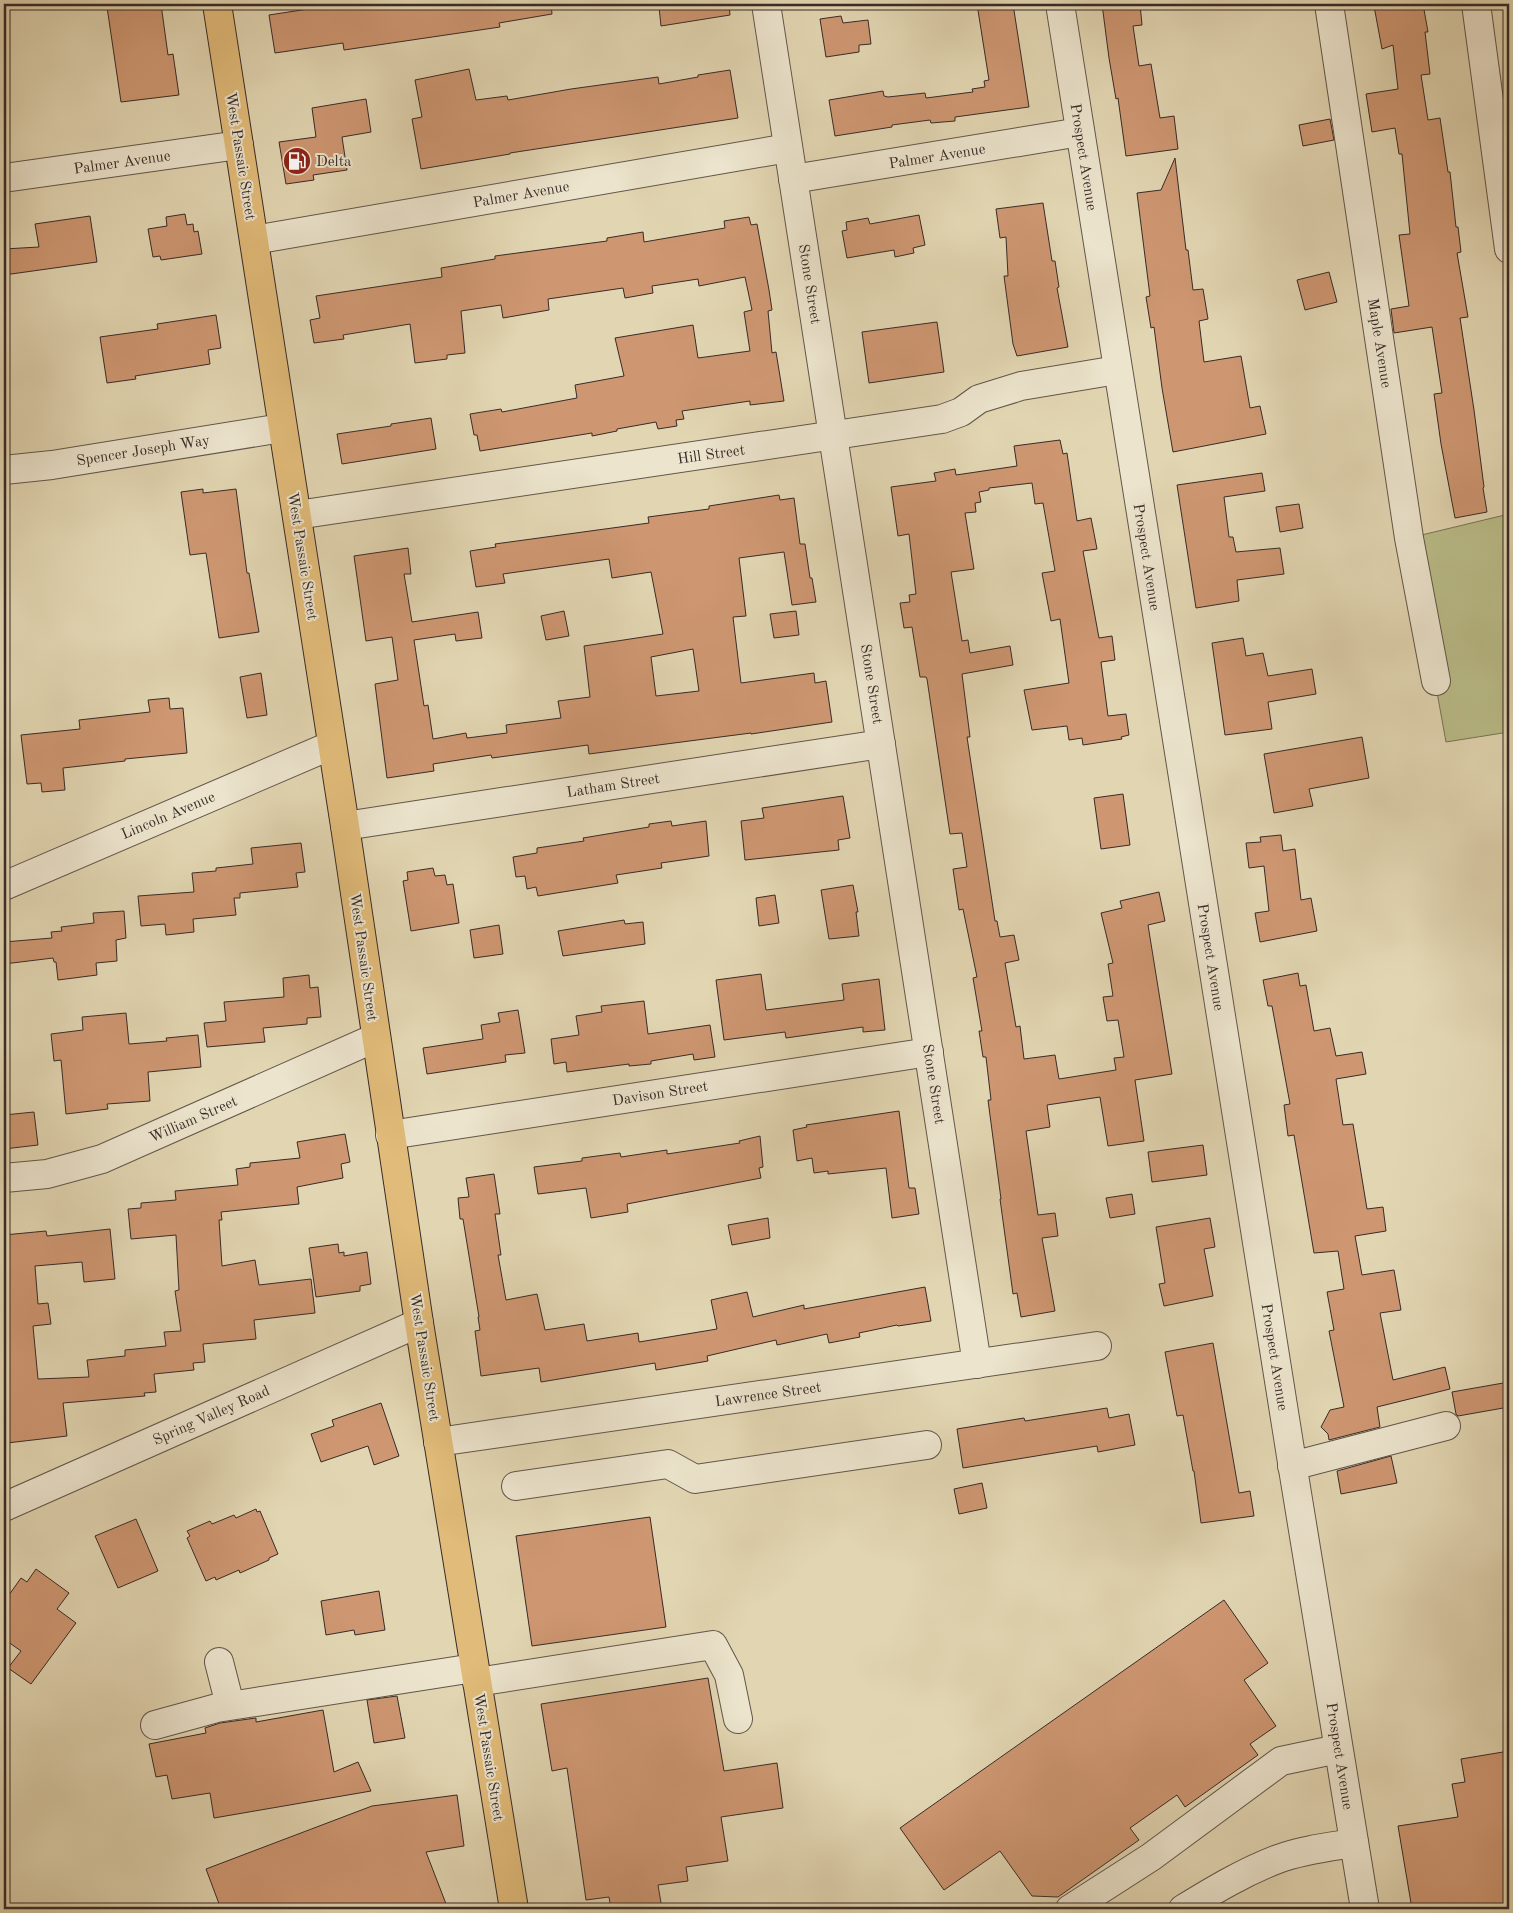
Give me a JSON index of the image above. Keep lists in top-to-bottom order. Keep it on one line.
{"streets":{"main road":["West Passaic Street"],"street":["Palmer Avenue","Prospect Avenue","Stone Street","Maple Avenue","Spencer Joseph Way","Hill Street","Latham Street","Lincoln Avenue","Davison Street","William Street","Lawrence Street","Spring Valley Road"]},"crossings":[["West Passaic Street","Palmer Avenue"],["West Passaic Street","Spencer Joseph Way"],["West Passaic Street","Hill Street"],["West Passaic Street","Latham Street"],["West Passaic Street","Lincoln Avenue"],["West Passaic Street","Davison Street"],["West Passaic Street","William Street"],["West Passaic Street","Lawrence Street"],["West Passaic Street","Spring Valley Road"],["Palmer Avenue","Prospect Avenue"],["Palmer Avenue","Stone Street"],["Prospect Avenue","Hill Street"],["Stone Street","Hill Street"],["Stone Street","Latham Street"],["Stone Street","Davison Street"],["Stone Street","Lawrence Street"]],"places":{"fuel station":["Delta"]}}
